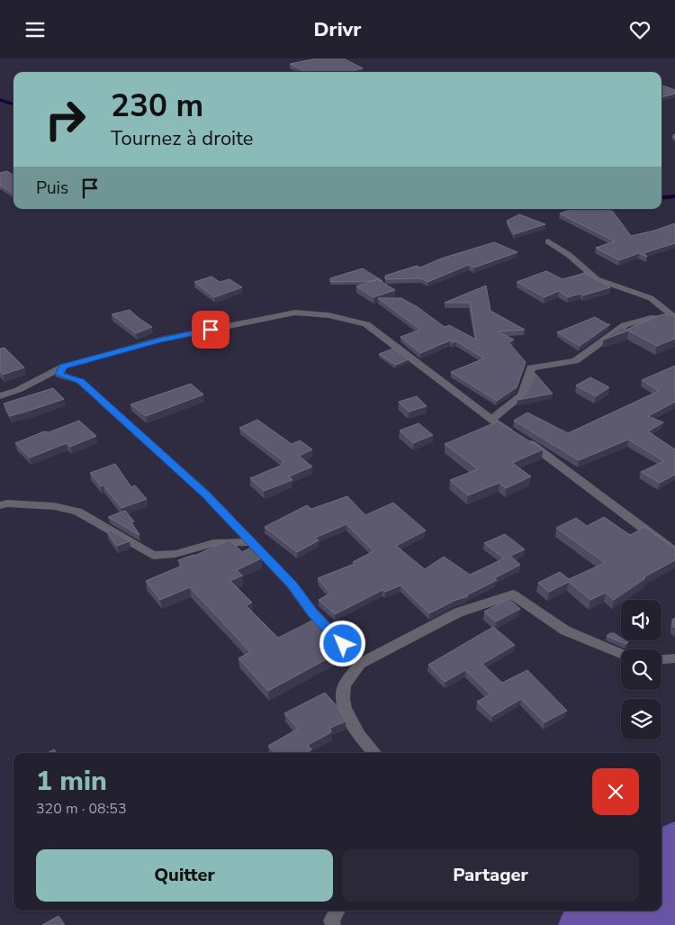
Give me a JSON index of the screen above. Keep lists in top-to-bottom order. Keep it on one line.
{"page":{"header":"Drivr","turn":["230 m","Tournez à droite"],"then":"Puis","heading":["1 min","320 m · 08:53"],"buttons":["Quitter","Partager"]}}
